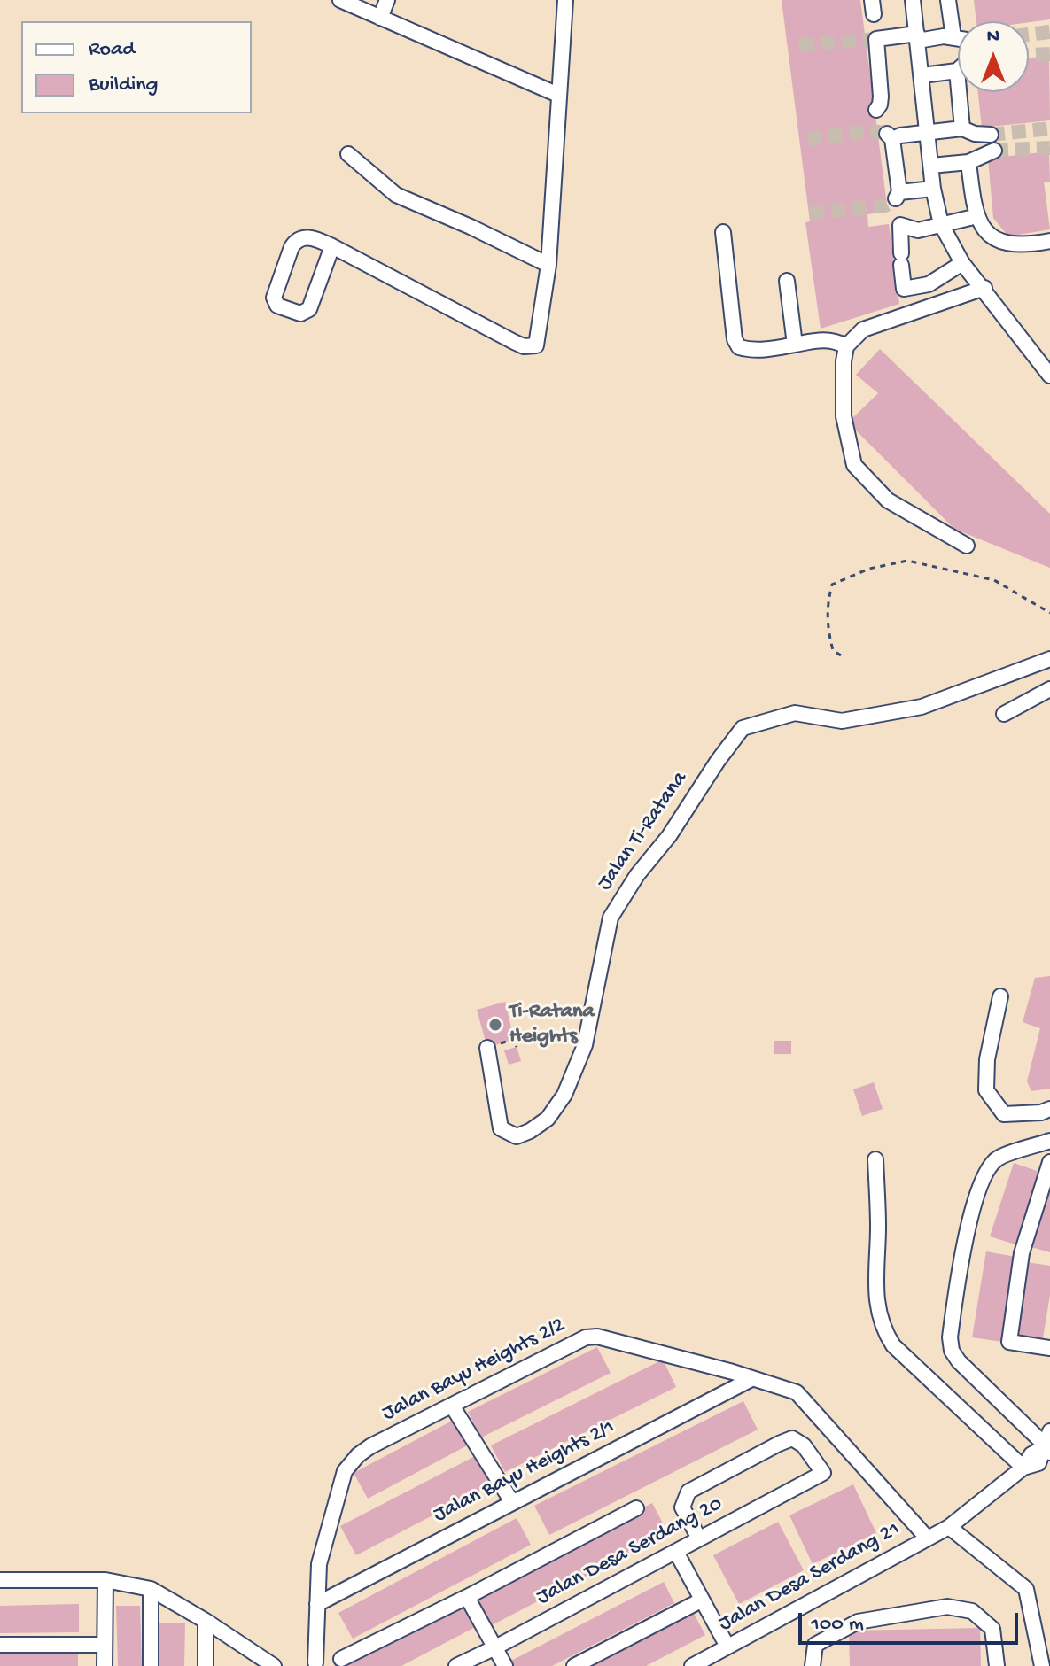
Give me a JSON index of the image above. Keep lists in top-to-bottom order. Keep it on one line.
{"streets":{"street":["Jalan Ti-Ratana","Jalan Bayu Heights 2/2","Jalan Bayu Heights 2/1","Jalan Desa Serdang 20","Jalan Desa Serdang 21"]},"crossings":[["Jalan Bayu Heights 2/2","Jalan Bayu Heights 2/1"],["Jalan Bayu Heights 2/2","Jalan Desa Serdang 21"]],"places":["Ti-Ratana Heights"],"legend":["Road","Building"],"scale_bar":"100 m","north":"top"}
